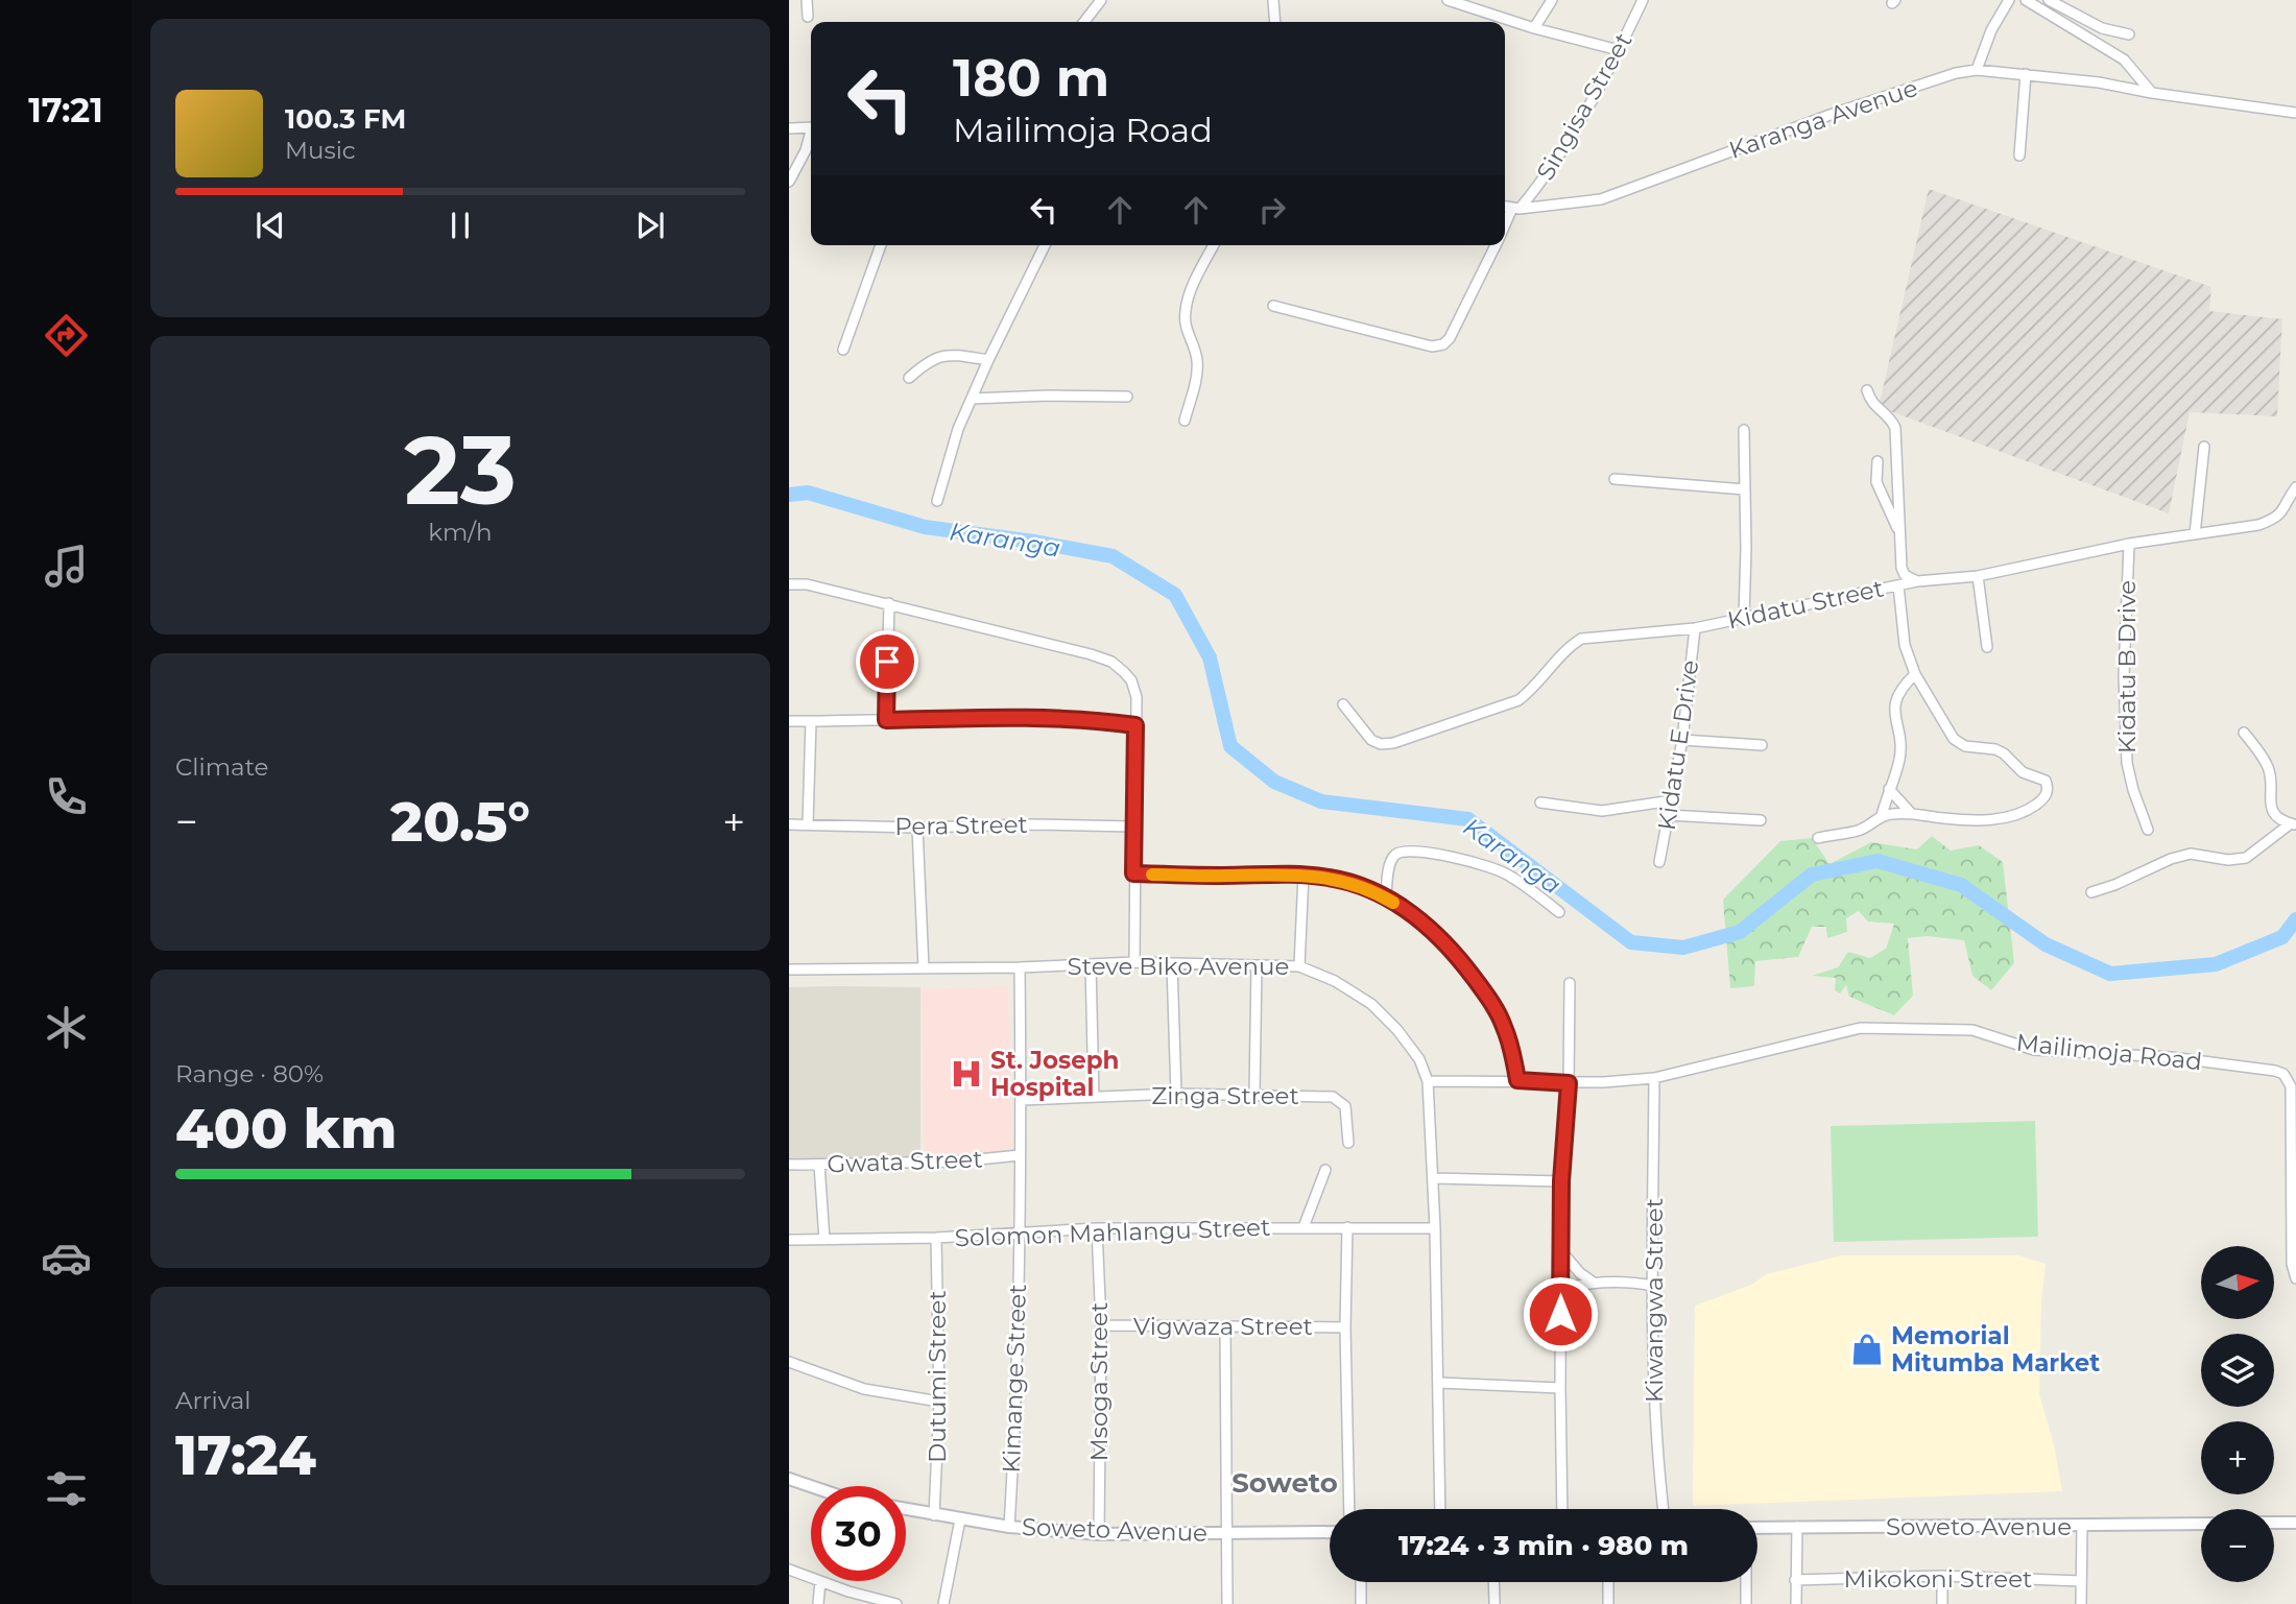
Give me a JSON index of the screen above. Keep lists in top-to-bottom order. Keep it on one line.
{"streets":{"street":["Singisa Street","Karanga Avenue","Kidatu Street","Kidatu B Drive","Kidatu E Drive","Pera Street","Steve Biko Avenue","Mailimoja Road","Zinga Street","Gwata Street","Solomon Mahlangu Street","Kiwangwa Street","Vigwaza Street","Dutumi Street","Kimange Street","Msoga Street","Soweto Avenue","Mikokoni Street"]},"crossings":[["Singisa Street","Karanga Avenue"],["Kidatu Street","Kidatu B Drive"],["Kidatu Street","Kidatu E Drive"],["Steve Biko Avenue","Mailimoja Road"],["Steve Biko Avenue","Solomon Mahlangu Street"],["Steve Biko Avenue","Kimange Street"],["Mailimoja Road","Kiwangwa Street"],["Zinga Street","Kimange Street"],["Gwata Street","Kimange Street"],["Solomon Mahlangu Street","Dutumi Street"],["Solomon Mahlangu Street","Kimange Street"],["Solomon Mahlangu Street","Msoga Street"],["Vigwaza Street","Msoga Street"],["Dutumi Street","Soweto Avenue"],["Kimange Street","Soweto Avenue"],["Msoga Street","Soweto Avenue"]],"districts":["Soweto"],"water":["Karanga"],"places":{"hospital":["St. Joseph Hospital"],"shop":["Memorial Mitumba Market"]},"north":"right","page":{"tabs":"17:21","turn":["180 m","Mailimoja Road"],"song":["100.3 FM","Music"],"tile":[["23","km/h"],"Climate",["Range · 80%","400 km"],["Arrival","17:24"]],"heat":["−","20.5°","+"],"map_buttons":["+","−"],"limit":"30","trip":"17:24 · 3 min · 980 m"}}
